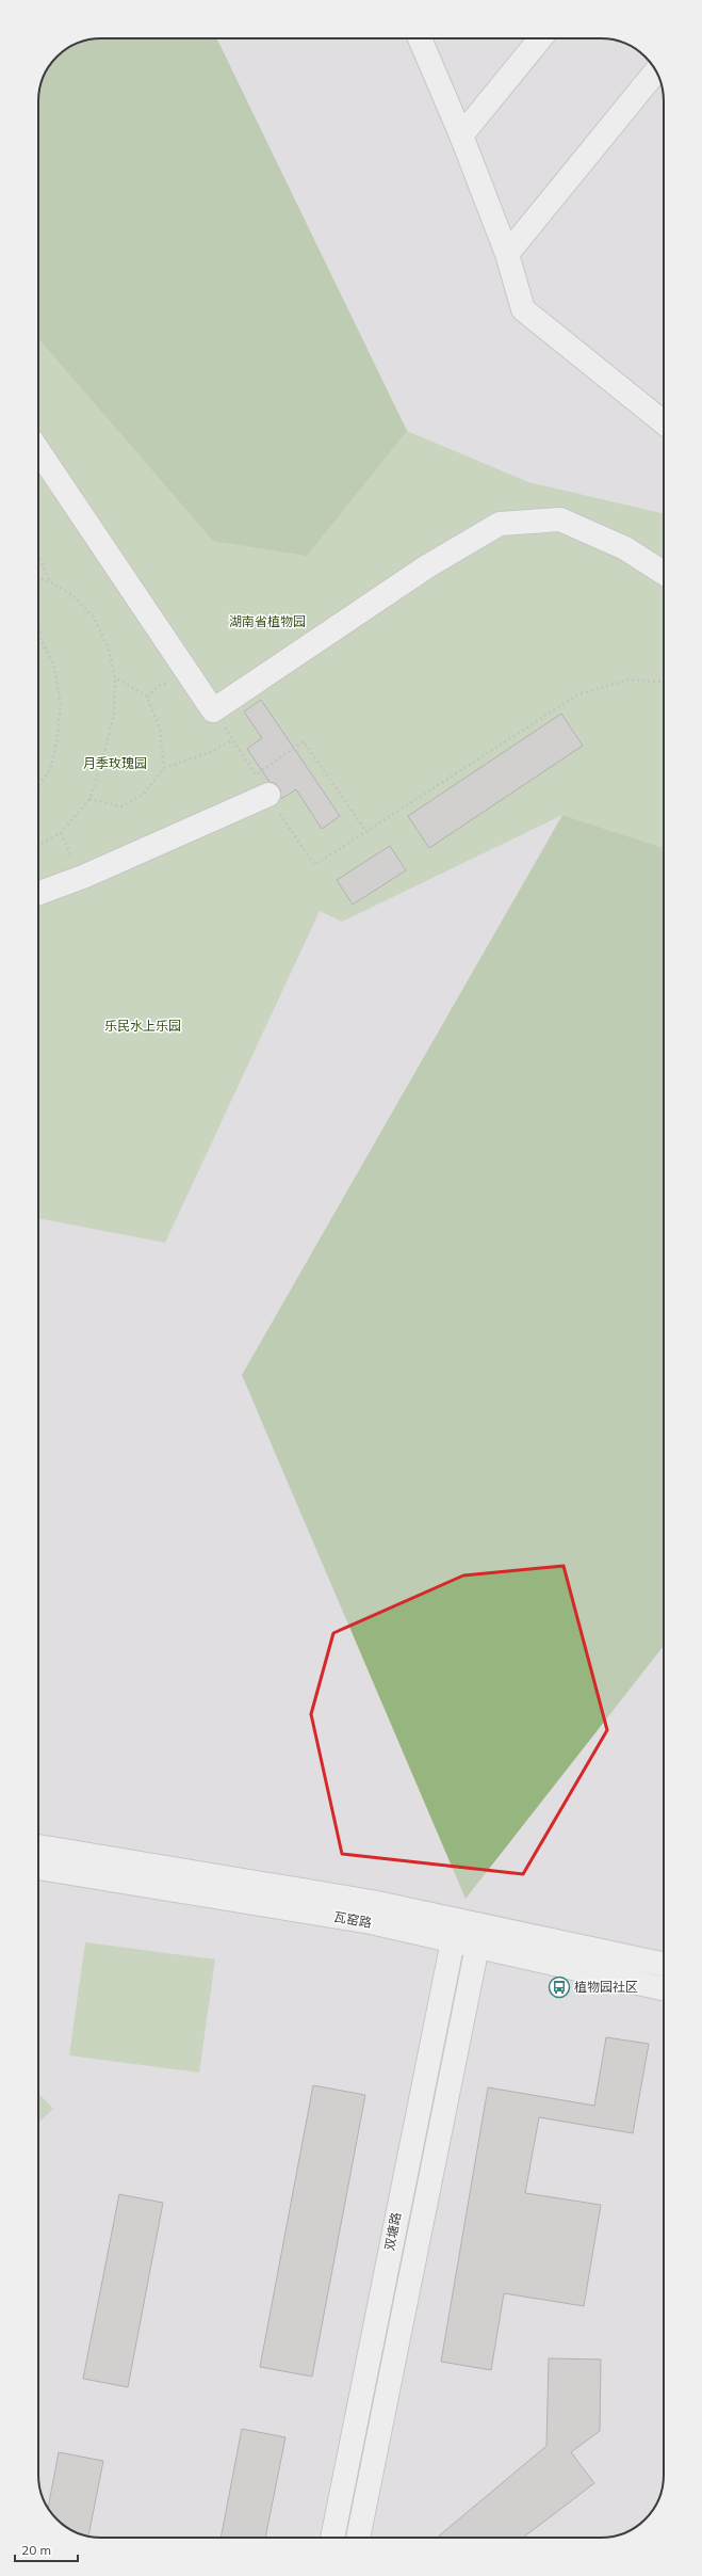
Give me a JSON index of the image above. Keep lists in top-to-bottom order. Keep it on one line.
{"streets":{"main road":["瓦窑路","双塘路"]},"crossings":[["瓦窑路","双塘路"]],"parks":["湖南省植物园","月季玫瑰园","乐民水上乐园"],"places":{"bus stop":["植物园社区"]},"scale_bar":"20 m"}
